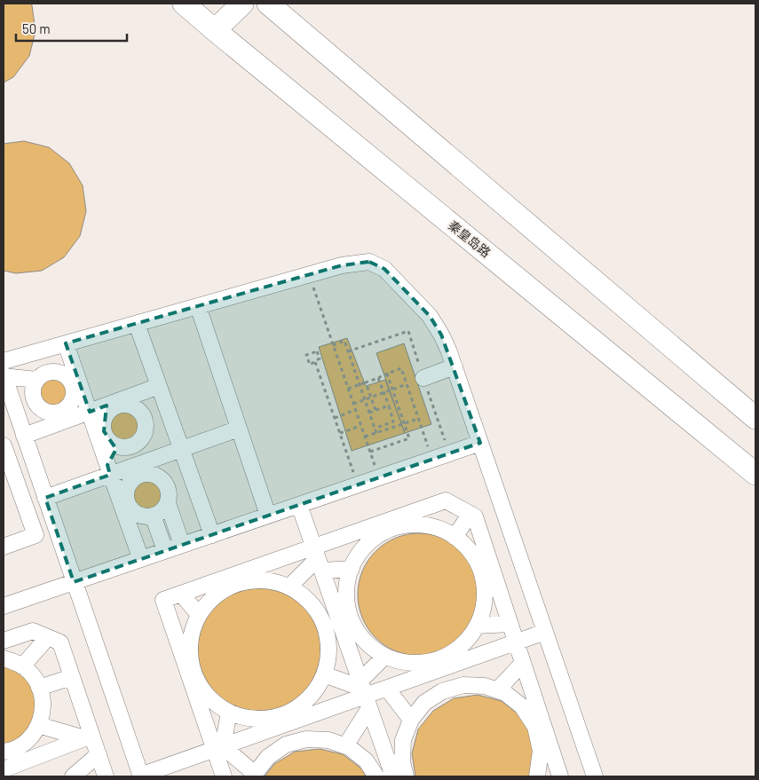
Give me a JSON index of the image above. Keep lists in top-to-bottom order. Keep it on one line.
{"streets":{"street":["秦皇岛路"]},"scale_bar":"50 m"}
